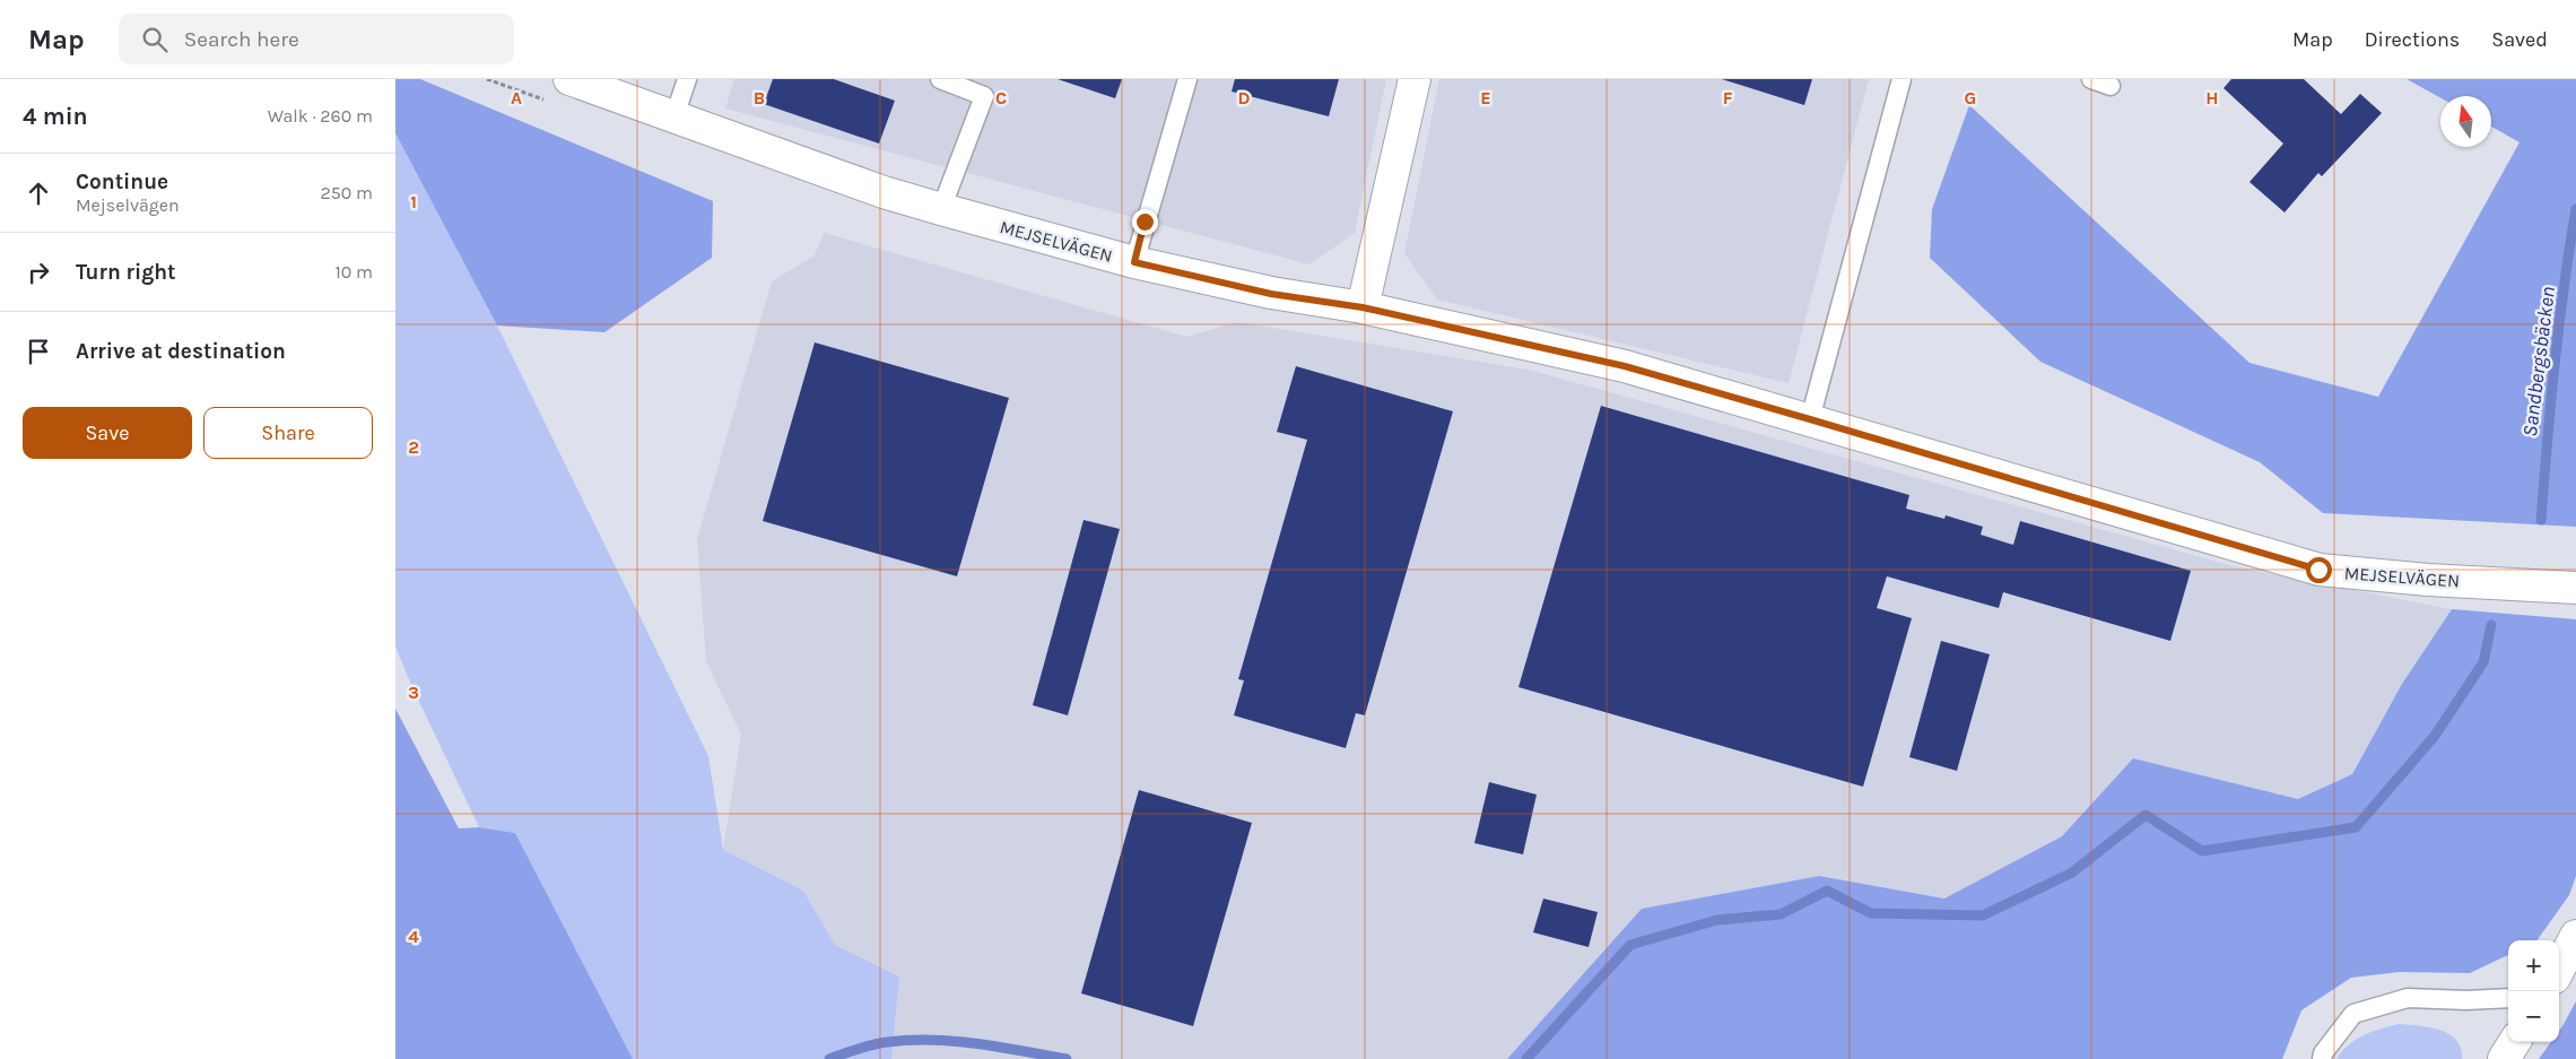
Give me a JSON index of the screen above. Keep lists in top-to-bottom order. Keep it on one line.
{"streets":{"street":["MEJSELVÄGEN"]},"water":["Sandbergsbäcken"],"north":"top","page":{"header":"Map","search":"Search here","nav":["Map","Directions","Saved"],"heading":["4 min","Walk · 260 m"],"list":[["Continue","Mejselvägen","250 m"],["Turn right","10 m"],"Arrive at destination"],"buttons":["Save","Share"],"map_buttons":["+","−"]},"grid":{"columns":["A","B","C","D","E","F","G","H"],"rows":["1","2","3","4"]}}
